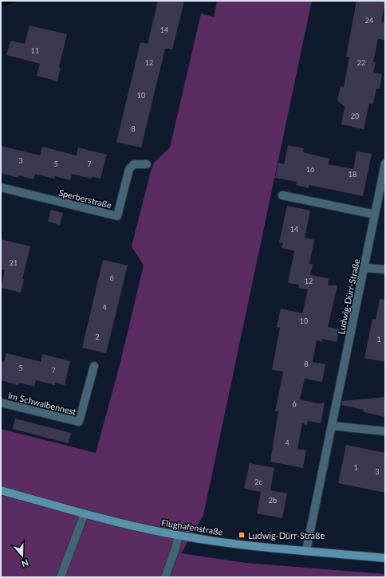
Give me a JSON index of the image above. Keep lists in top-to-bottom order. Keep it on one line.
{"streets":{"street":["Sperberstraße","Ludwig-Dürr-Straße","Im Schwalbennest","Flughafenstraße"]},"crossings":[["Ludwig-Dürr-Straße","Flughafenstraße"]],"places":{"transit":["Ludwig-Dürr-Straße"]},"house_numbers":["24","14","11","12","22","10","20","8","3","5","7","16","18","14","21","6","12","4","10","2","1","8","5","7","6","4","1","3","2c","2b"],"north":"bottom"}
